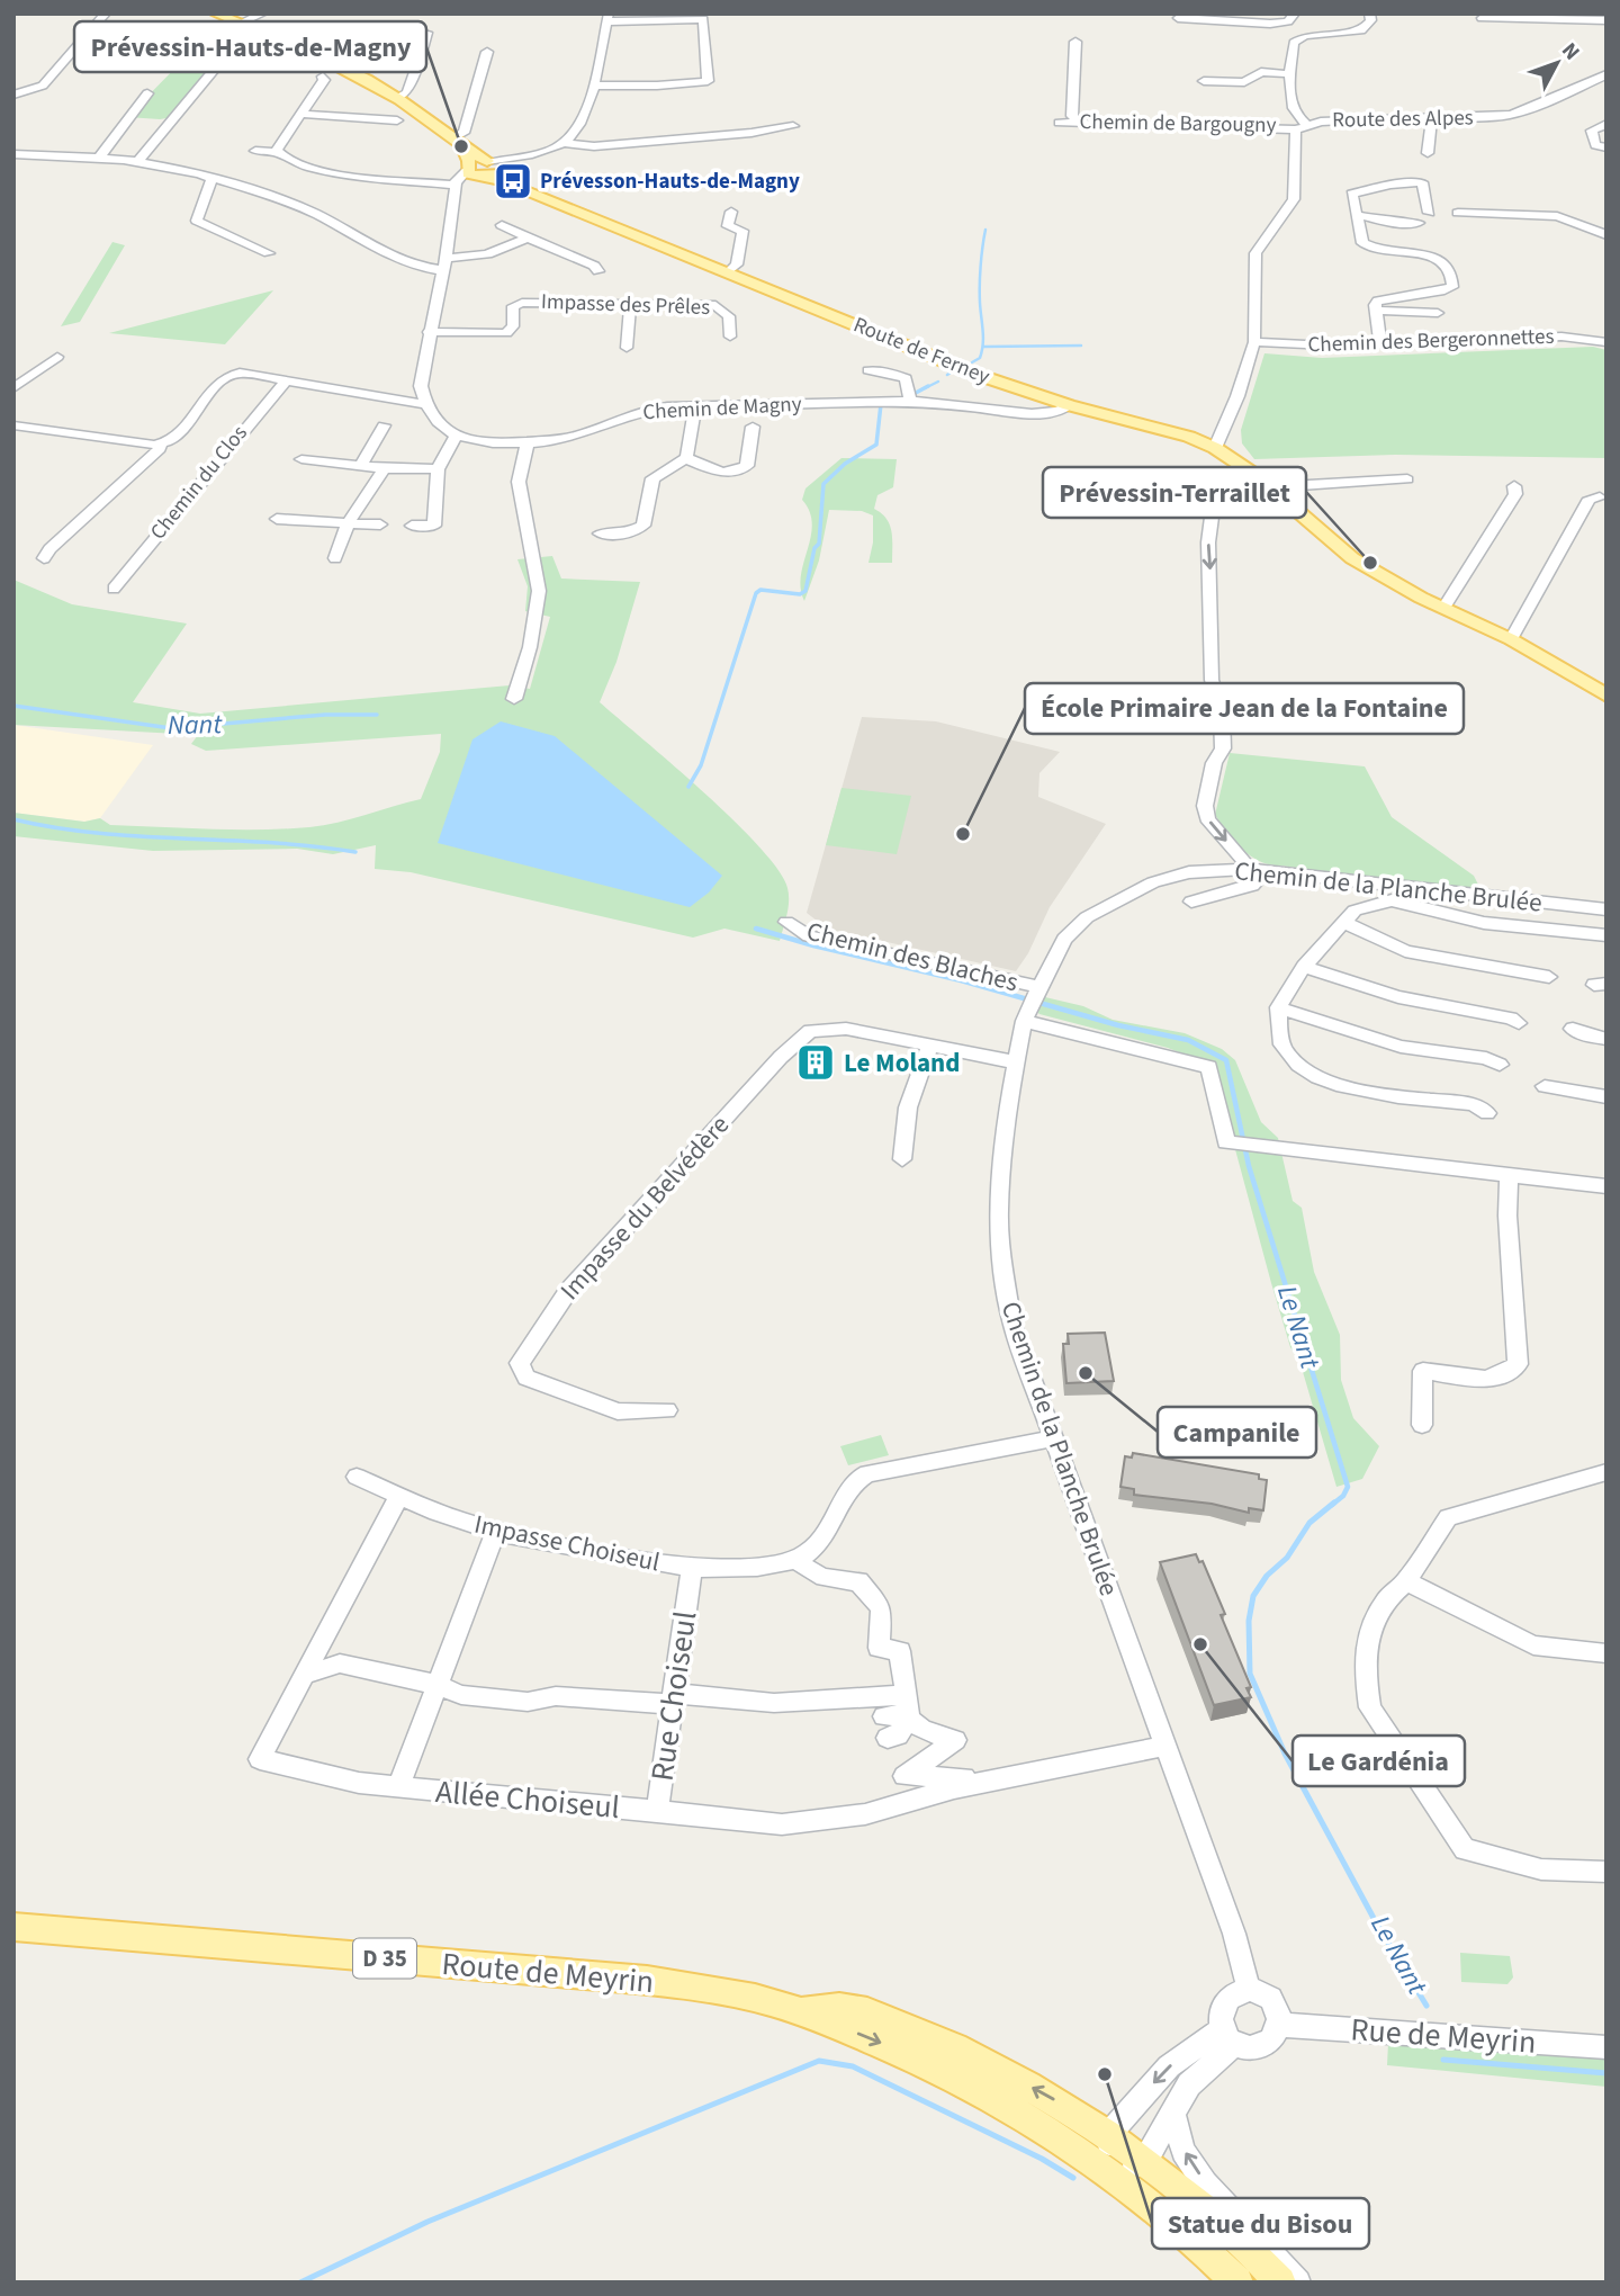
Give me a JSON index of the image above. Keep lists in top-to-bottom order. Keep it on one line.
{"streets":{"main road":["Route de Ferney","D 35","Route de Meyrin"],"street":["Route des Alpes","Chemin de Bargougny","Impasse des Prêles","Chemin des Bergeronnettes","Chemin de Magny","Chemin du Clos","Chemin de la Planche Brulée","Chemin des Blaches","Impasse du Belvédère","Impasse Choiseul","Rue Choiseul","Allée Choiseul","Rue de Meyrin"]},"crossings":[["Route des Alpes","Chemin de Bargougny"],["Route des Alpes","Chemin des Bergeronnettes"],["Route des Alpes","Route de Ferney"],["Route de Ferney","Chemin de Magny"],["Chemin de la Planche Brulée","Chemin des Blaches"],["Chemin de la Planche Brulée","Impasse du Belvédère"],["Chemin de la Planche Brulée","Rue Choiseul"],["Chemin de la Planche Brulée","Rue de Meyrin"],["Impasse Choiseul","Rue Choiseul"],["Impasse Choiseul","Allée Choiseul"],["Rue Choiseul","Allée Choiseul"]],"water":["Nant","Le Nant"],"places":{"other":["Prévessin-Hauts-de-Magny","Prévessin-Terraillet","École Primaire Jean de la Fontaine","Campanile","Le Gardénia","Statue du Bisou"],"bus stop":["Prévesson-Hauts-de-Magny"],"building":["Le Moland"]},"north":"top right"}
